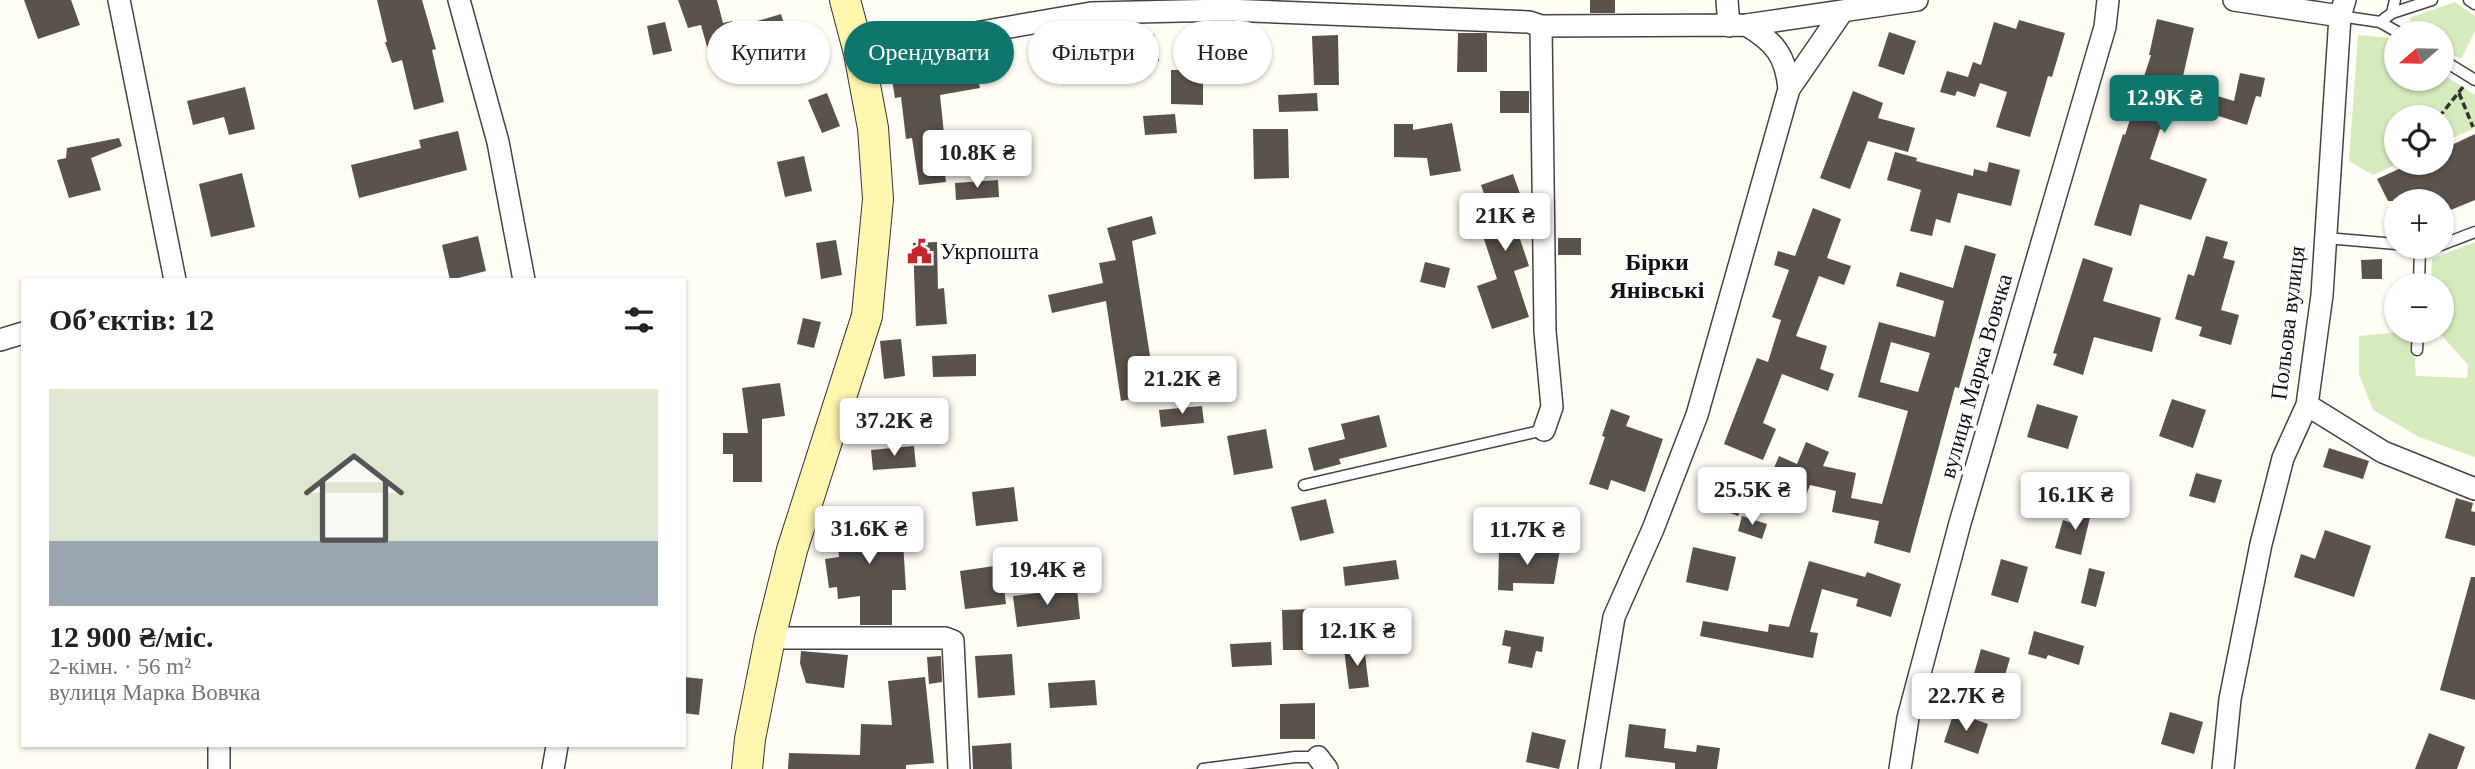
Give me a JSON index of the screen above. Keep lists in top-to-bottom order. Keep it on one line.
{"streets":{"street":["Польова вулиця","вулиця Марка Вовчка"]},"districts":["Бірки Янівські"],"places":{"public building":["Укрпошта"]},"north":"left","page":{"map_buttons":["+","−"],"chip":["Купити","Орендувати","Фільтри","Нове"],"price":["12.9K ₴","10.8K ₴","21K ₴","21.2K ₴","37.2K ₴","25.5K ₴","16.1K ₴","31.6K ₴","11.7K ₴","19.4K ₴","12.1K ₴","22.7K ₴"],"heading":"Об’єктів: 12","list":[{"name":"12 900 ₴/міс.","note":"2-кімн. · 56 m² · вулиця Марка Вовчка"}]}}
